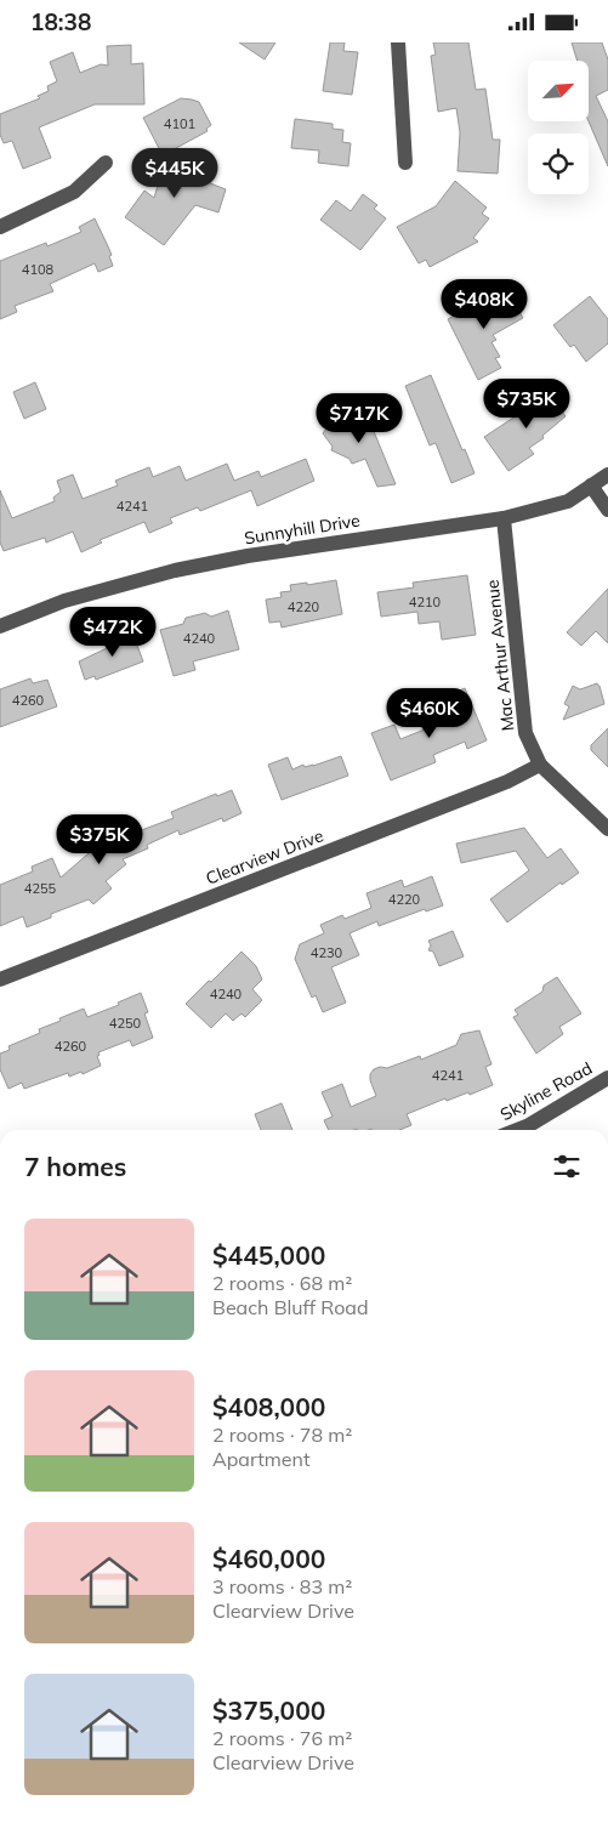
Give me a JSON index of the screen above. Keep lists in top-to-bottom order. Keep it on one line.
{"streets":{"street":["Sunnyhill Drive","Mac Arthur Avenue","Clearview Drive","Skyline Road"]},"crossings":[["Sunnyhill Drive","Mac Arthur Avenue"],["Mac Arthur Avenue","Clearview Drive"]],"house_numbers":["4101","4108","4241","4210","4220","4240","4260","4255","4220","4230","4240","4250","4260","4241"],"north":"top right","page":{"status":"18:38","price":["$445K","$408K","$735K","$717K","$472K","$460K","$375K"],"heading":"7 homes","list":[{"name":"$445,000","note":"2 rooms · 68 m² · Beach Bluff Road"},{"name":"$408,000","note":"2 rooms · 78 m² · Apartment"},{"name":"$460,000","note":"3 rooms · 83 m² · Clearview Drive"},{"name":"$375,000","note":"2 rooms · 76 m² · Clearview Drive"}]}}
